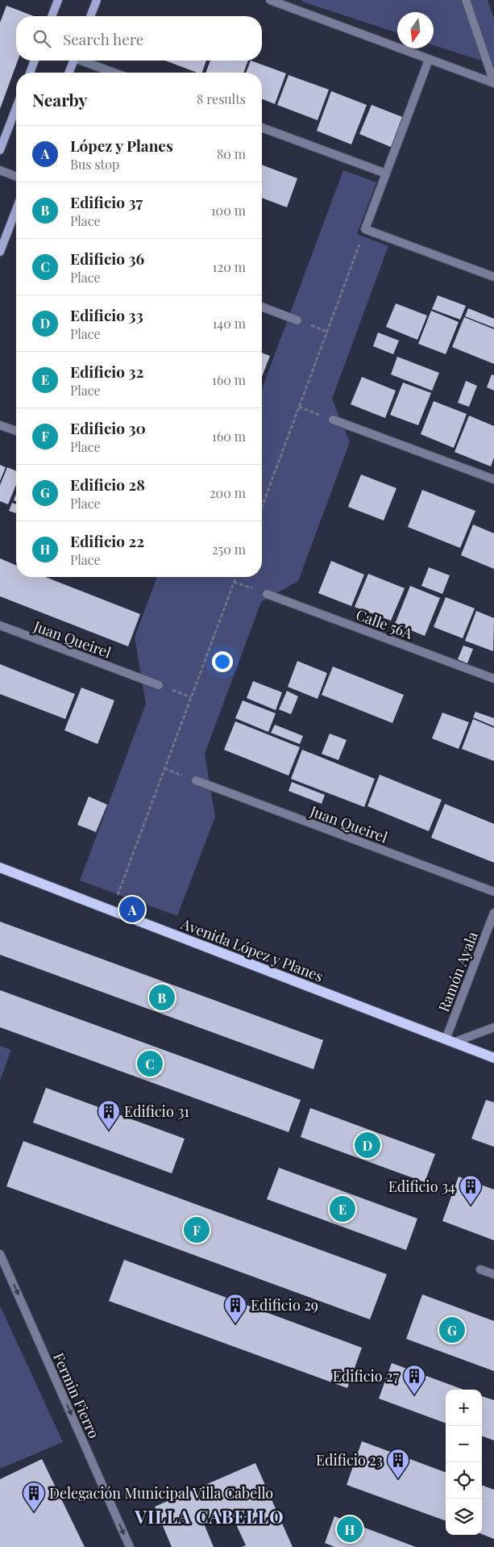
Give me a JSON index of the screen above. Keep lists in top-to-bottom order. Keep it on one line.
{"streets":{"main road":["Avenida López y Planes"],"street":["Calle 56A","Juan Queirel","Ramón Ayala","Fermin Fierro"]},"crossings":[["Avenida López y Planes","Ramón Ayala"]],"one_way":["Fermin Fierro"],"districts":["VILLA CABELLO"],"places":{"building":["Edificio 31","Edificio 34","Edificio 29","Edificio 27","Edificio 23","Delegación Municipal Villa Cabello"]},"north":"bottom","page":{"search":"Search here","heading":["Nearby","8 results"],"list":[{"mark":"A","name":"López y Planes","note":"Bus stop","value":"80 m"},{"mark":"B","name":"Edificio 37","note":"Place","value":"100 m"},{"mark":"C","name":"Edificio 36","note":"Place","value":"120 m"},{"mark":"D","name":"Edificio 33","note":"Place","value":"140 m"},{"mark":"E","name":"Edificio 32","note":"Place","value":"160 m"},{"mark":"F","name":"Edificio 30","note":"Place","value":"160 m"},{"mark":"G","name":"Edificio 28","note":"Place","value":"200 m"},{"mark":"H","name":"Edificio 22","note":"Place","value":"250 m"}],"pins":["A","B","C","D","E","F","G","H"],"map_buttons":["+","−"]}}
